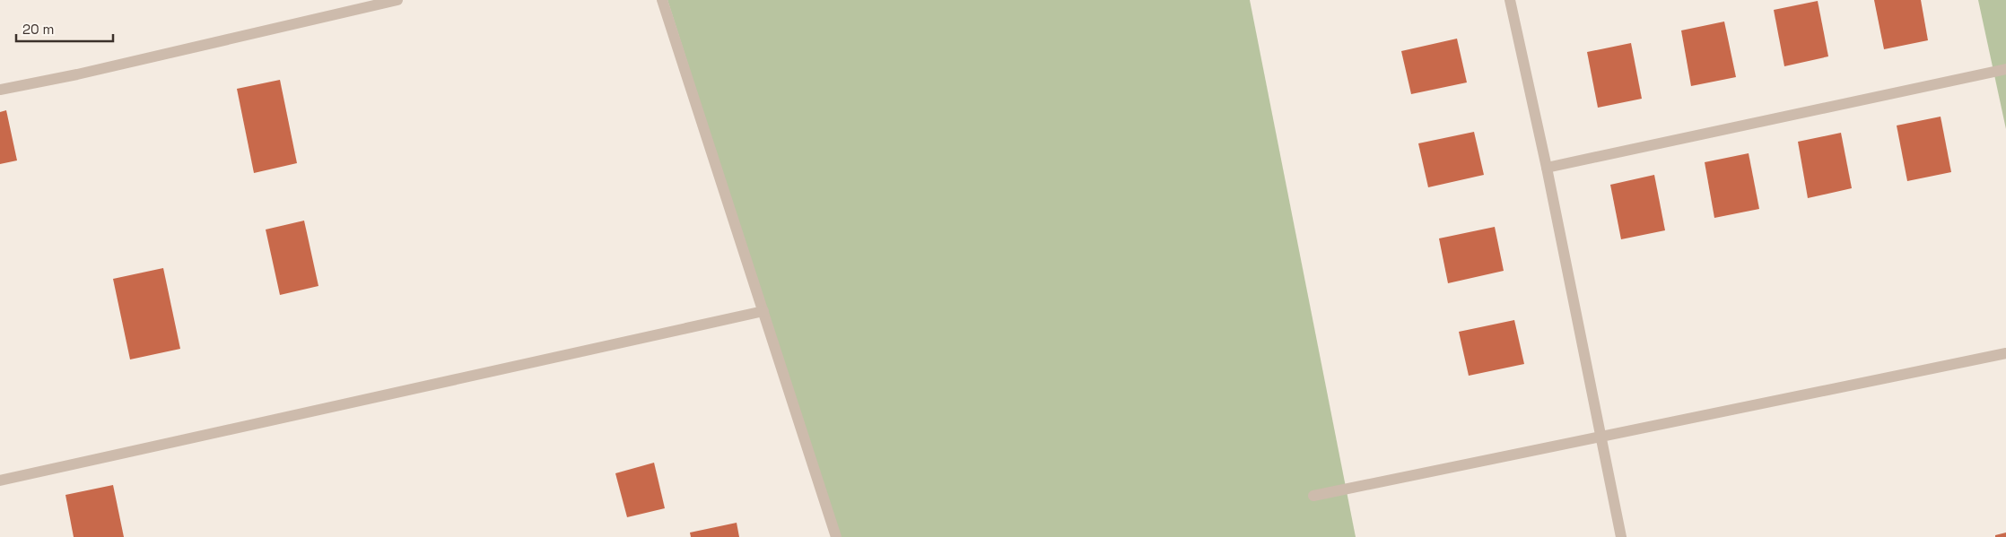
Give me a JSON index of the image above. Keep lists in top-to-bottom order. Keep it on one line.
{"scale_bar":"20 m"}
